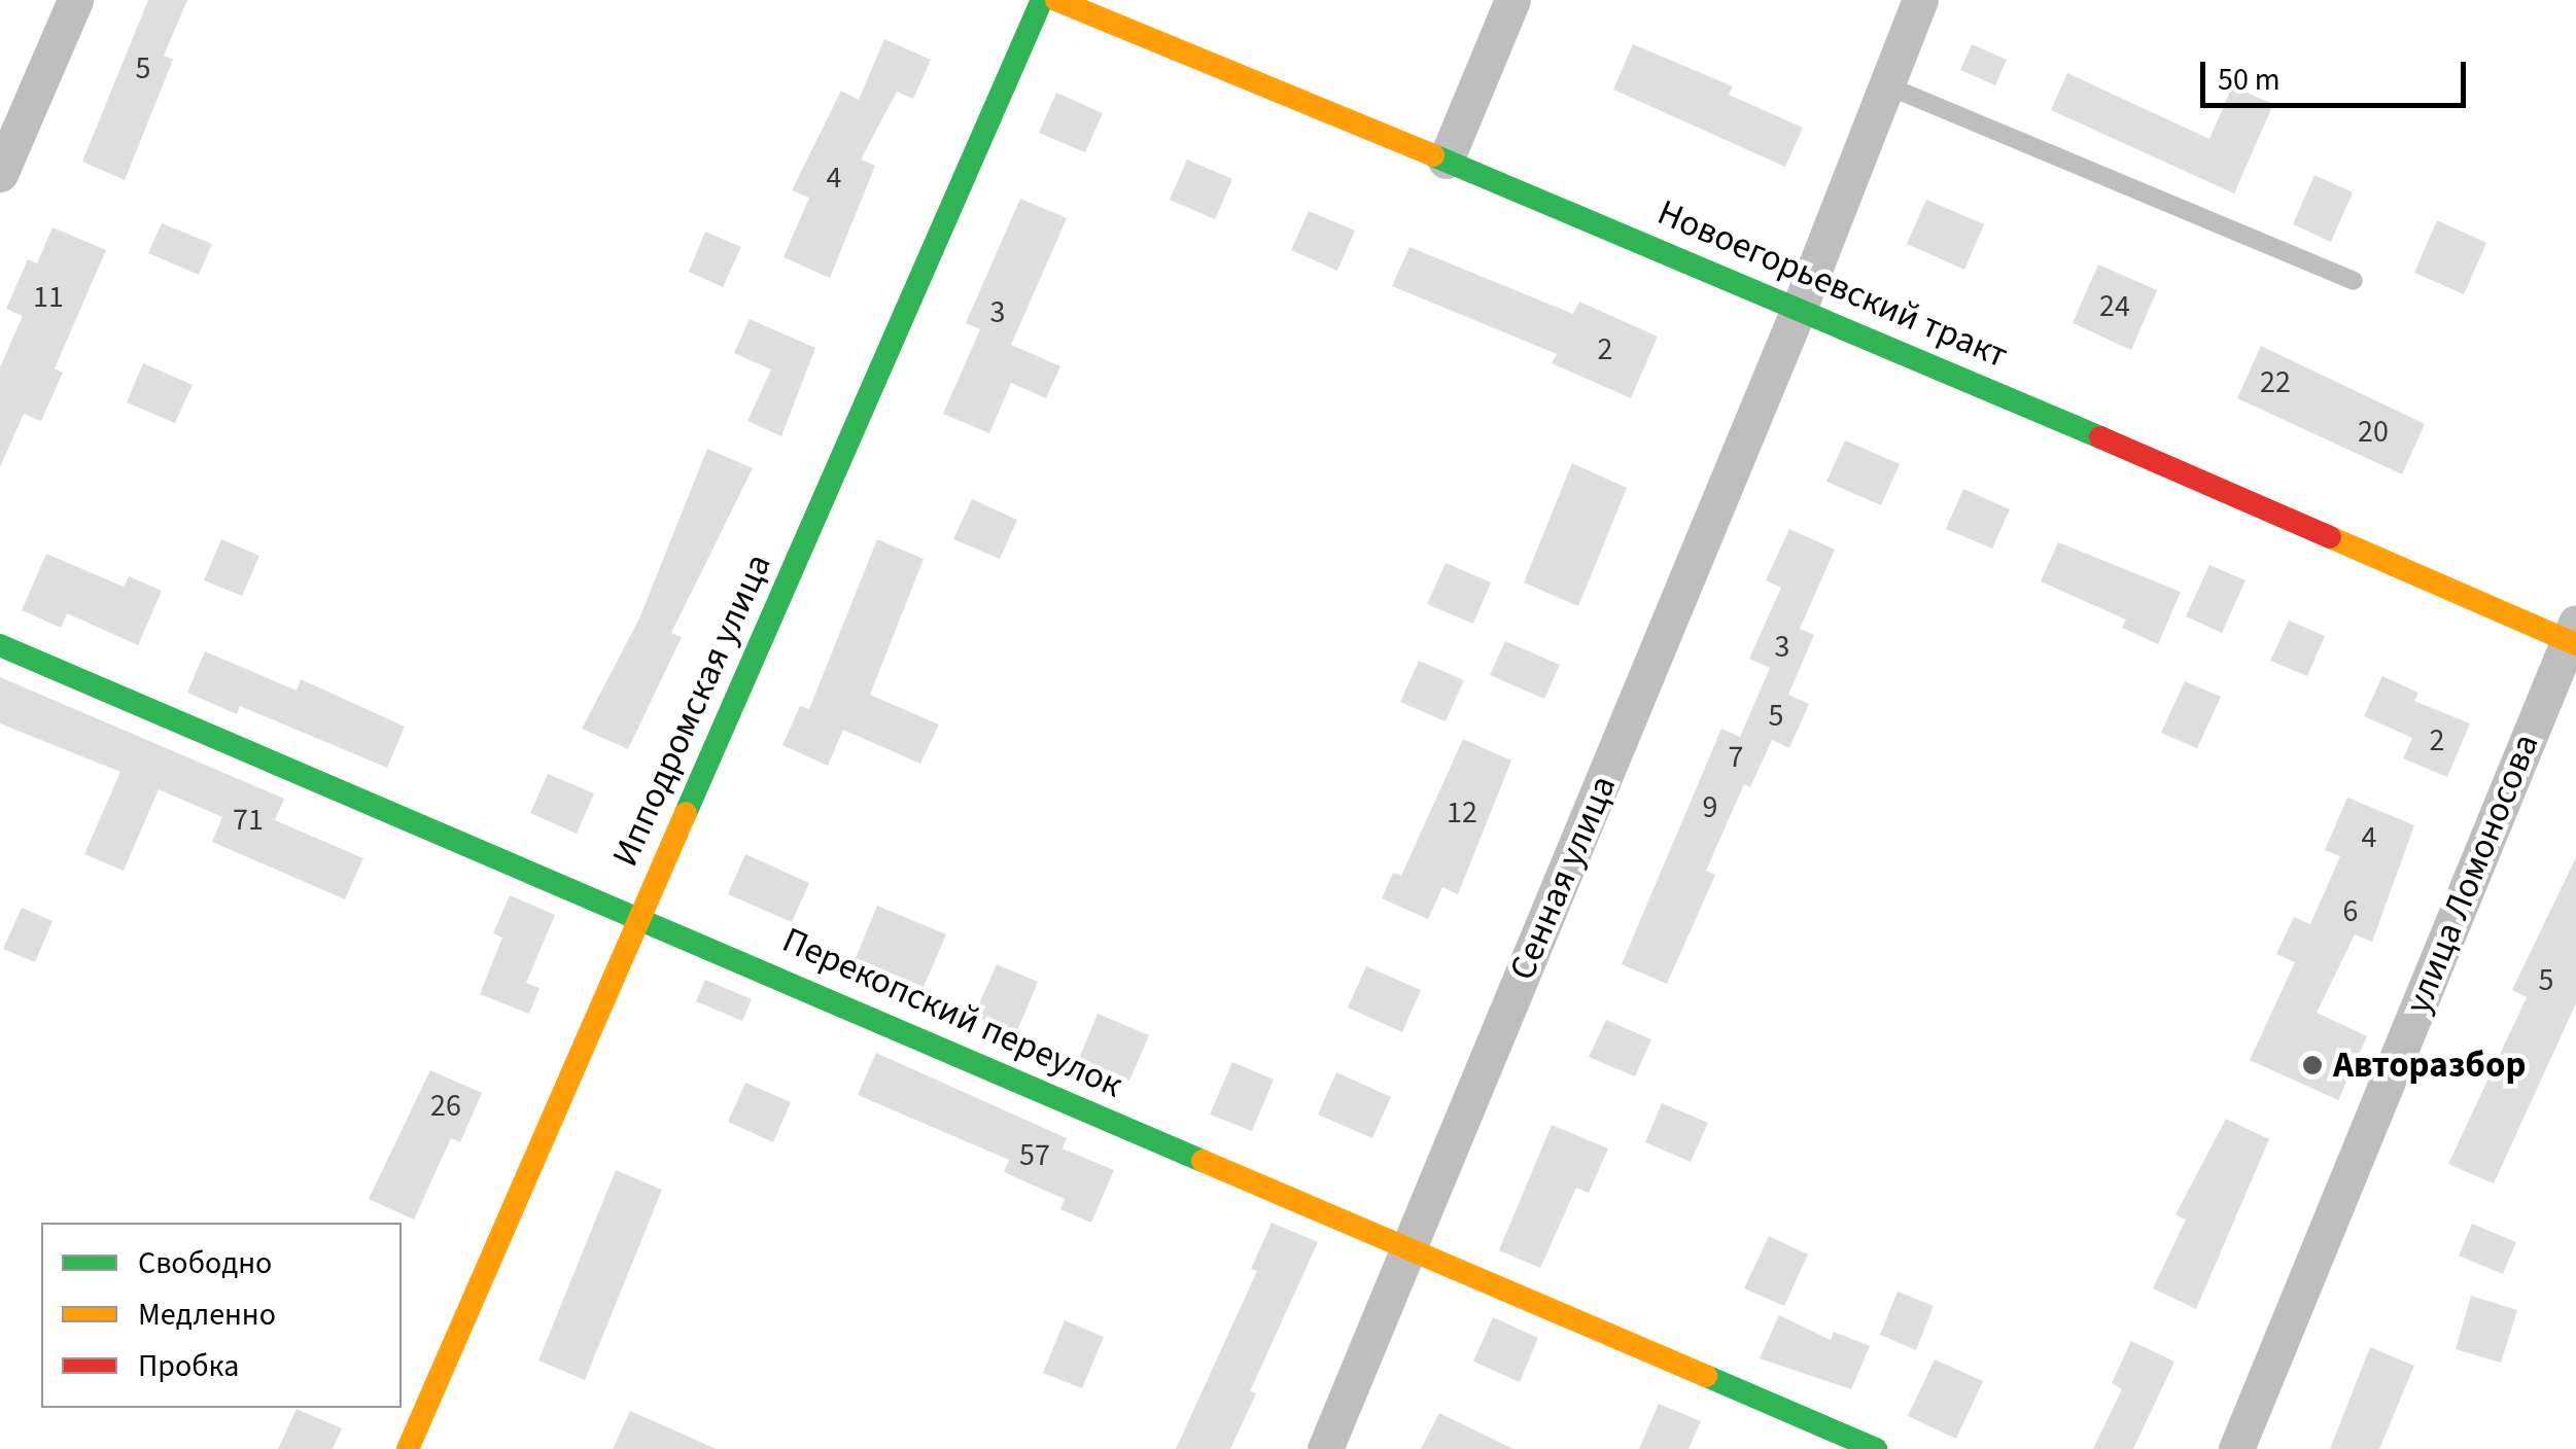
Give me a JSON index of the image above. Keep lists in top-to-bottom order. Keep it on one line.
{"streets":{"street":["Новоегорьевский тракт","Ипподромская улица","улица Ломоносова","Сенная улица","Перекопский переулок"]},"crossings":[["Новоегорьевский тракт","улица Ломоносова"],["Новоегорьевский тракт","Сенная улица"],["Ипподромская улица","Перекопский переулок"],["Сенная улица","Перекопский переулок"]],"places":["Авторазбор"],"house_numbers":["5","4","11","24","3","2","22","20","3","5","2","7","9","12","71","4","6","5","26","57"],"legend":["Свободно","Медленно","Пробка"],"scale_bar":"50 m"}
